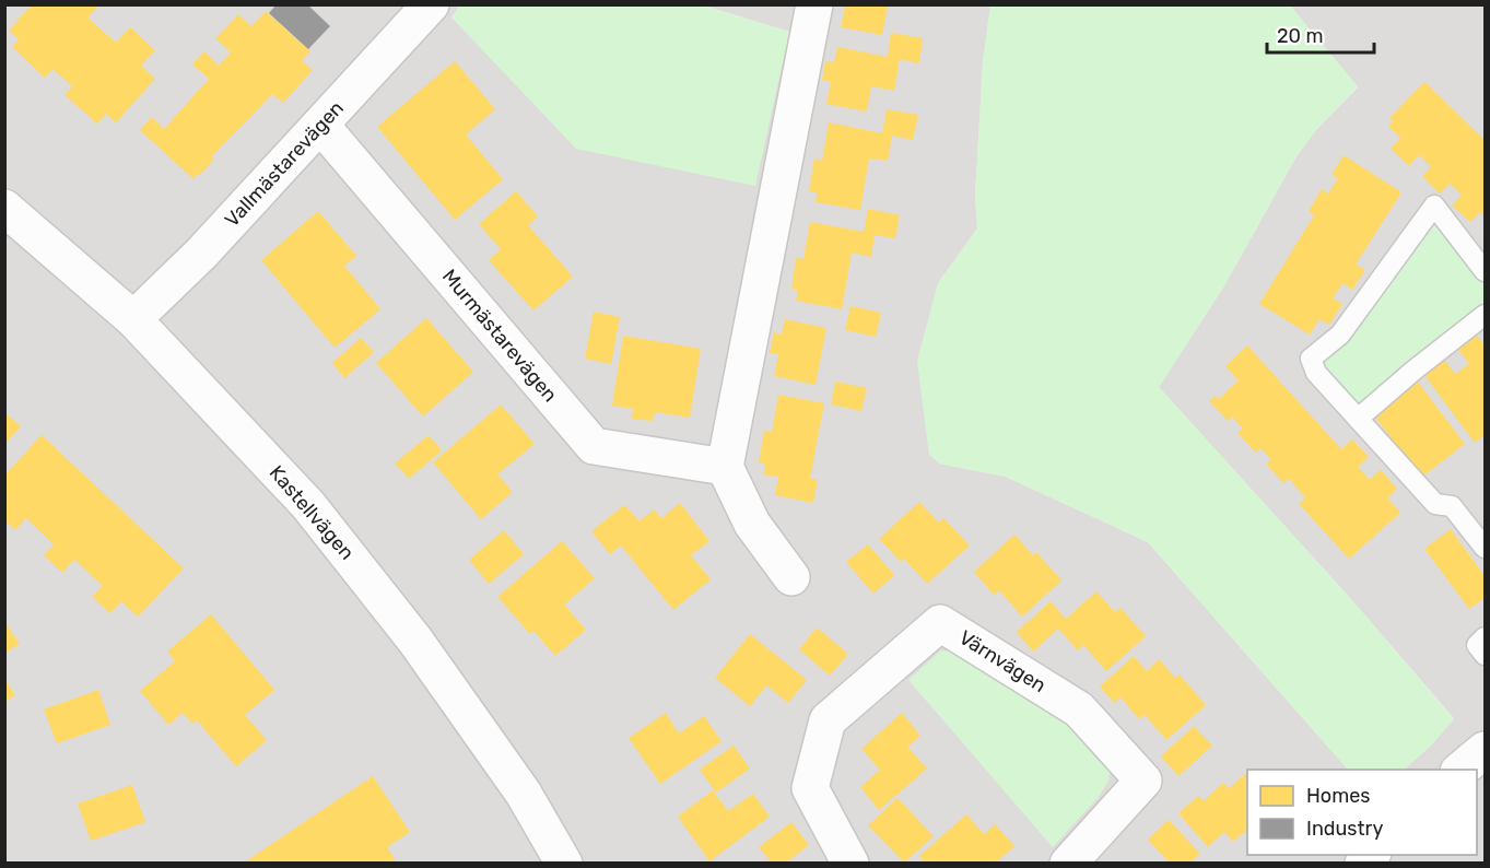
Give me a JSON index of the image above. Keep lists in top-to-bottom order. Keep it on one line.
{"streets":{"street":["Vallmästarevägen","Murmästarevägen","Kastellvägen","Värnvägen"]},"crossings":[["Vallmästarevägen","Murmästarevägen"],["Vallmästarevägen","Kastellvägen"]],"legend":["Homes","Industry"],"scale_bar":"20 m"}
